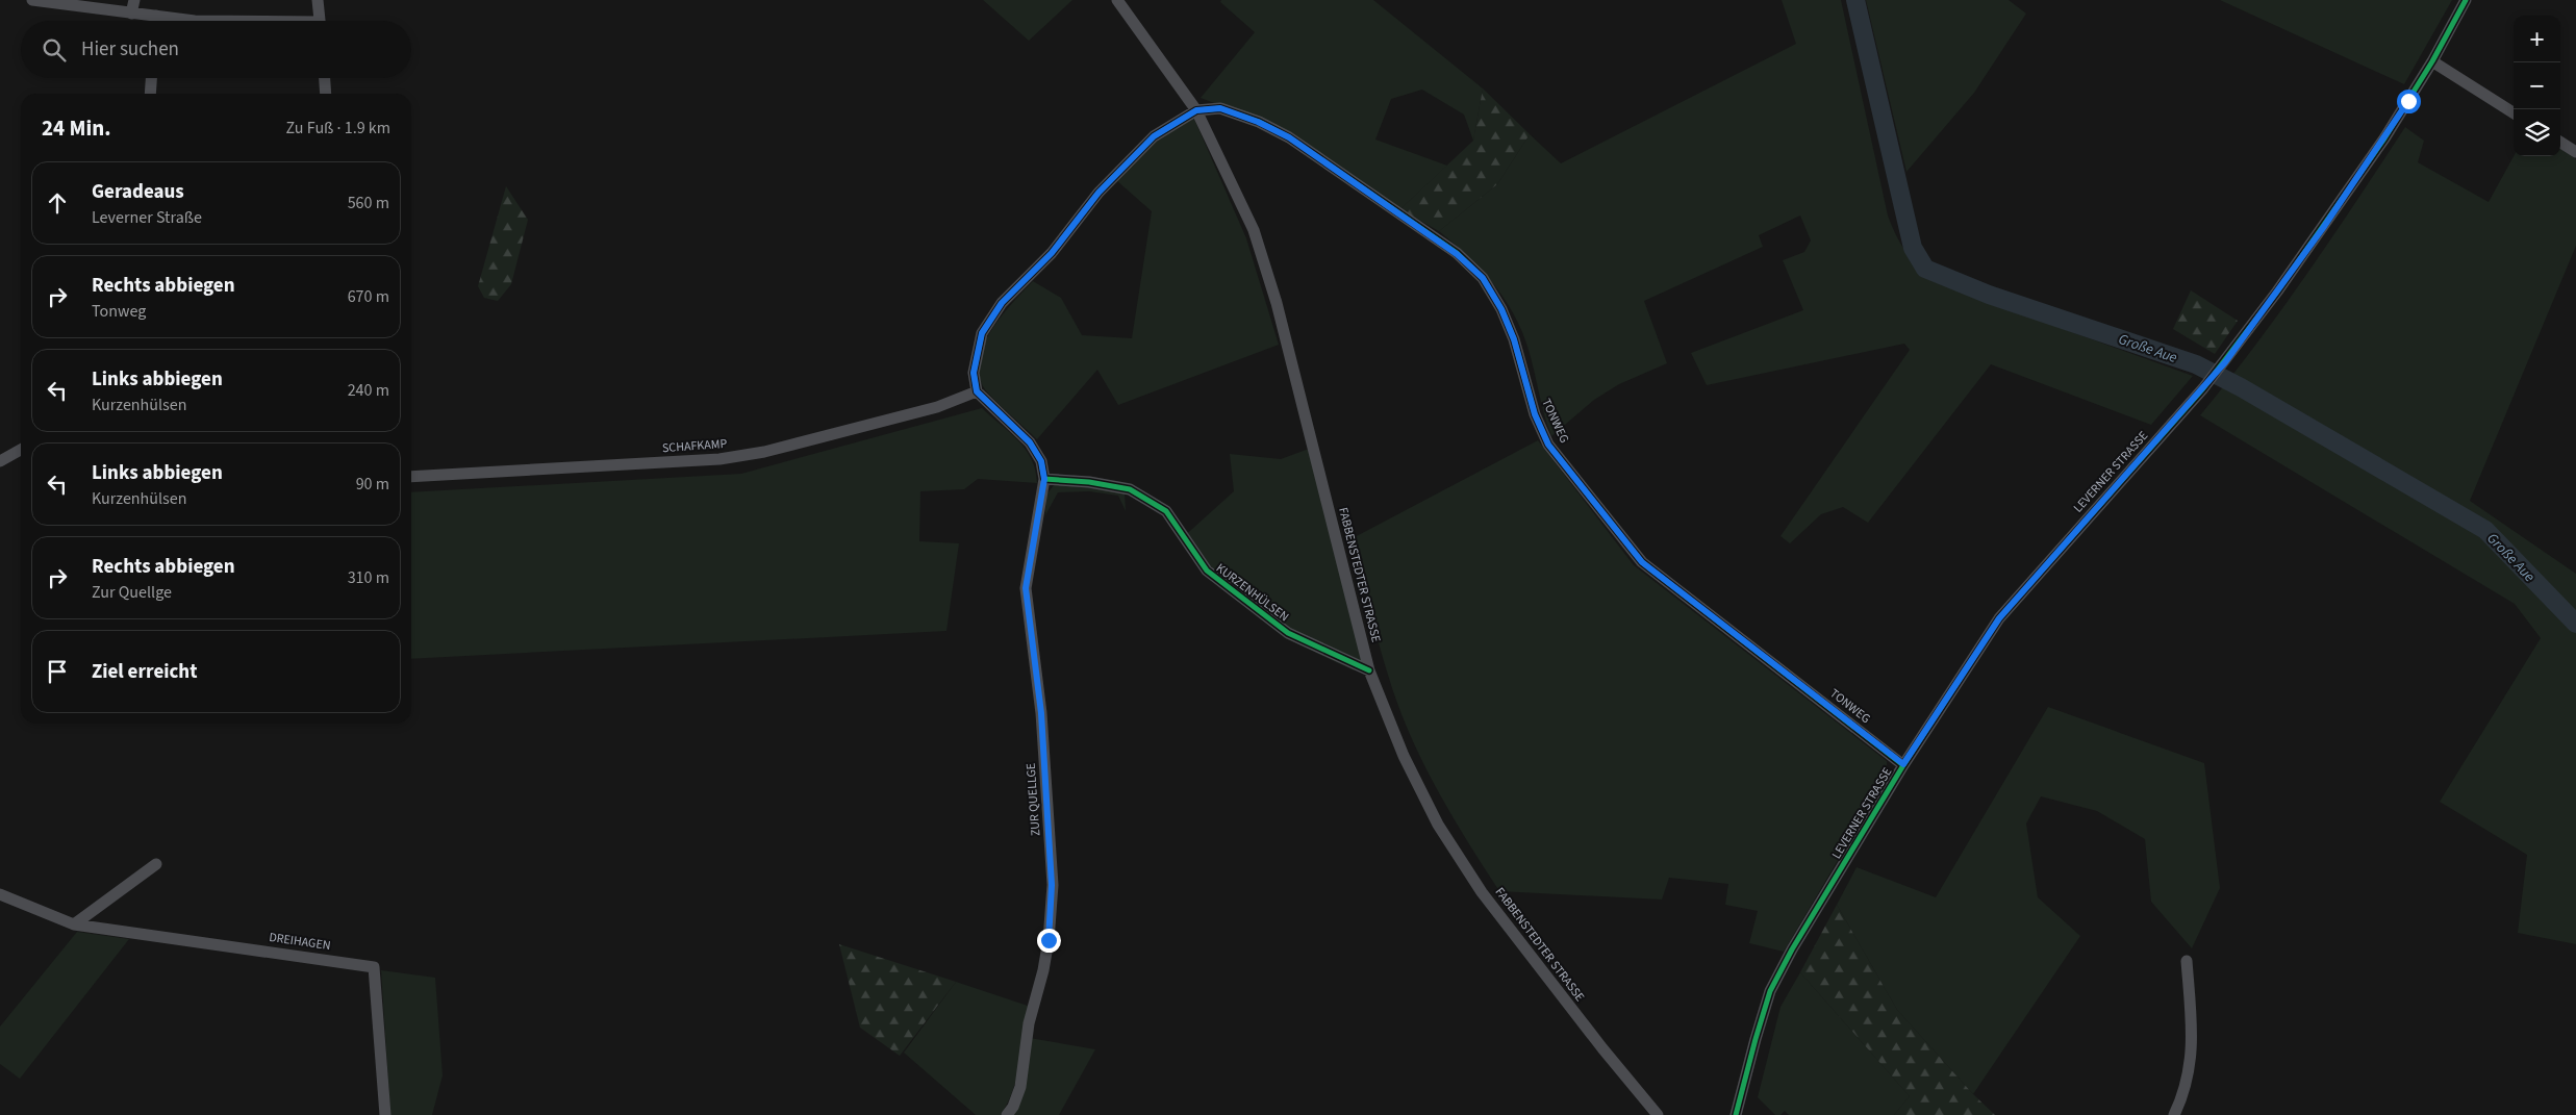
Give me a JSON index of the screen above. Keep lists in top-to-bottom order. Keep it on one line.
{"streets":{"street":["TONWEG","SCHAFKAMP","LEVERNER STRASSE","FABBENSTEDTER STRASSE","KURZENHÜLSEN","ZUR QUELLGE","DREIHAGEN"]},"crossings":[["TONWEG","LEVERNER STRASSE"],["TONWEG","FABBENSTEDTER STRASSE"],["FABBENSTEDTER STRASSE","KURZENHÜLSEN"],["KURZENHÜLSEN","ZUR QUELLGE"]],"water":["Große Aue"],"page":{"map_buttons":["+","−"],"search":"Hier suchen","heading":["24 Min.","Zu Fuß · 1.9 km"],"list":[["Geradeaus","Leverner Straße","560 m"],["Rechts abbiegen","Tonweg","670 m"],["Links abbiegen","Kurzenhülsen","240 m"],["Links abbiegen","Kurzenhülsen","90 m"],["Rechts abbiegen","Zur Quellge","310 m"],"Ziel erreicht"]}}
